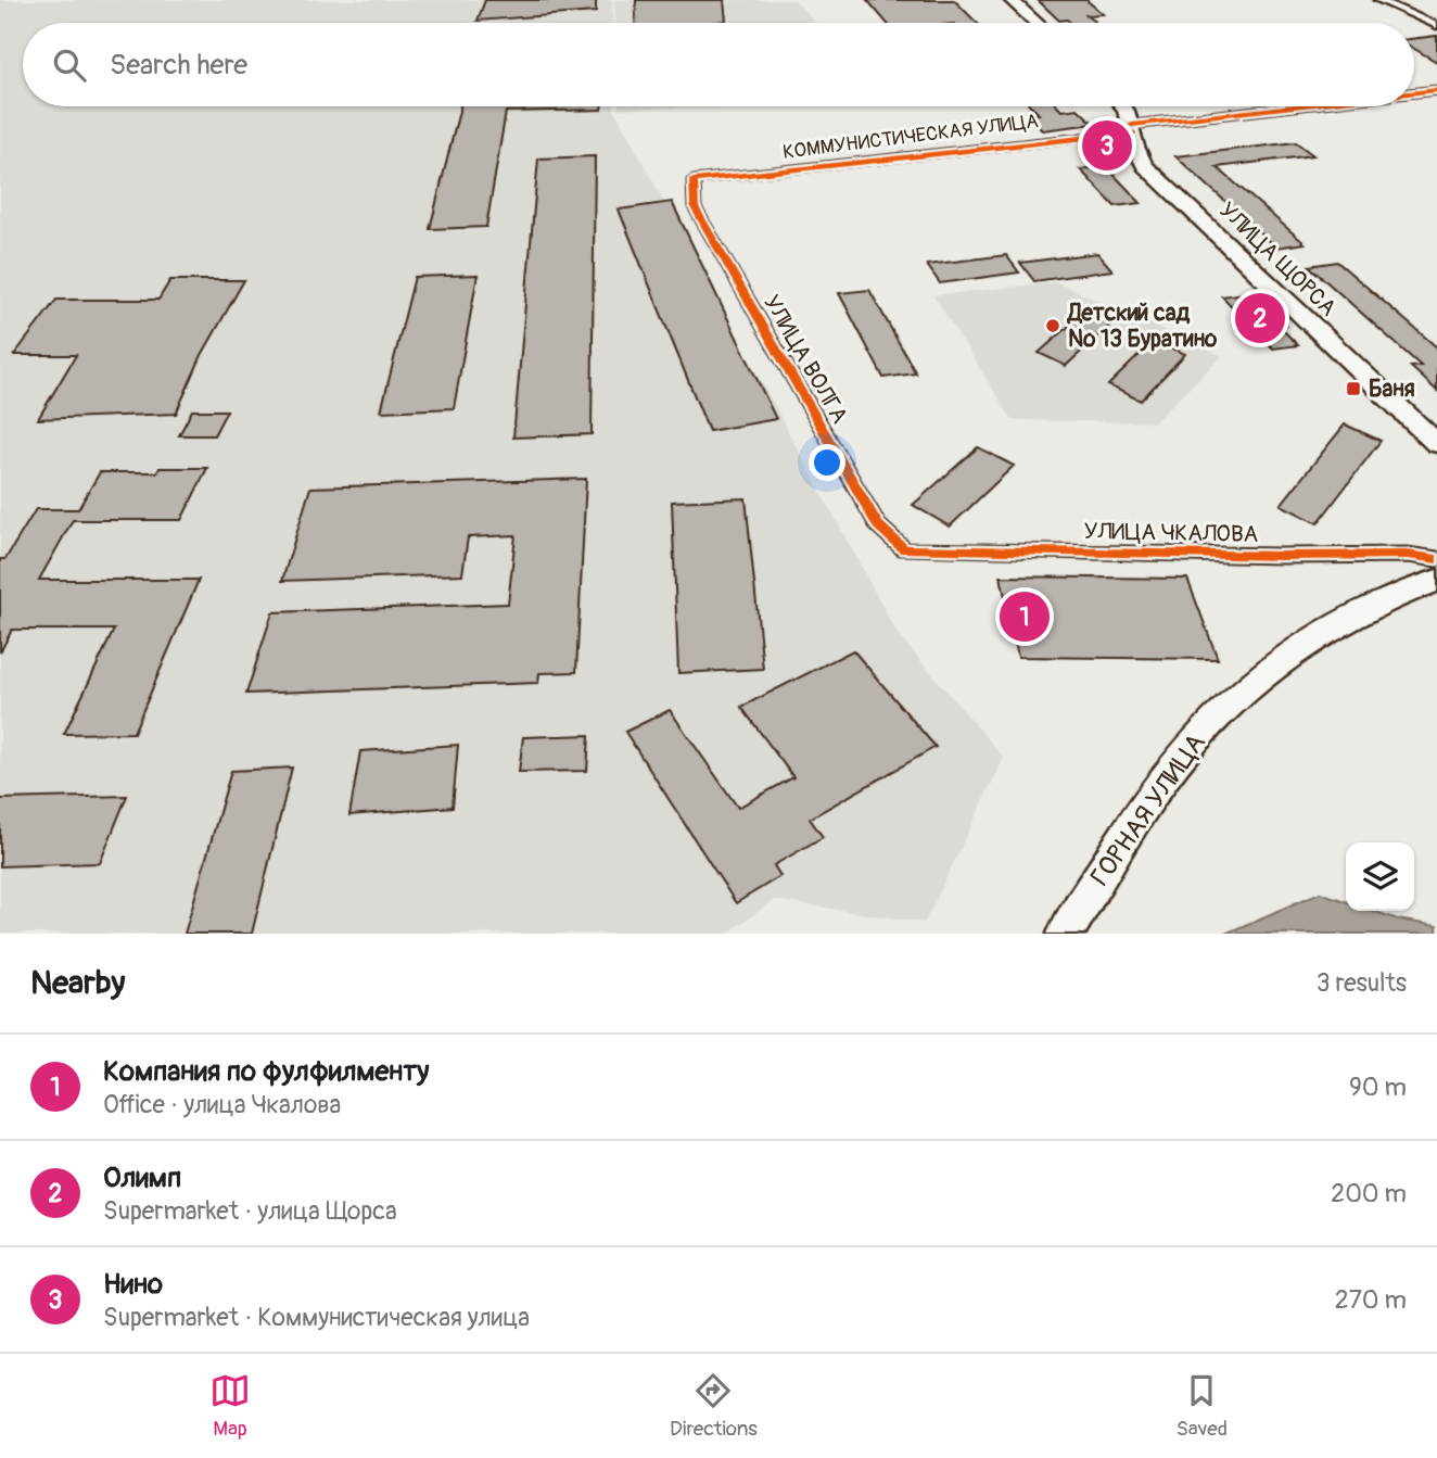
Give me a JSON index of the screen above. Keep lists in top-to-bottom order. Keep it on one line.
{"streets":{"main road":["УЛИЦА ЩОРСА","ГОРНАЯ УЛИЦА"],"street":["КОММУНИСТИЧЕСКАЯ УЛИЦА","УЛИЦА ВОЛГА","УЛИЦА ЧКАЛОВА"]},"crossings":[["КОММУНИСТИЧЕСКАЯ УЛИЦА","УЛИЦА ЩОРСА"],["КОММУНИСТИЧЕСКАЯ УЛИЦА","УЛИЦА ВОЛГА"],["УЛИЦА ВОЛГА","УЛИЦА ЧКАЛОВА"]],"places":{"other":["Детский сад № 13 Буратино"],"transit":["Баня"]},"page":{"search":"Search here","pins":["3","2","1"],"heading":["Nearby","3 results"],"list":[{"mark":"1","name":"Компания по фулфилменту","note":"Office · улица Чкалова","value":"90 m"},{"mark":"2","name":"Олимп","note":"Supermarket · улица Щорса","value":"200 m"},{"mark":"3","name":"Нино","note":"Supermarket · Коммунистическая улица","value":"270 m"}],"nav":["Map","Directions","Saved"]}}
